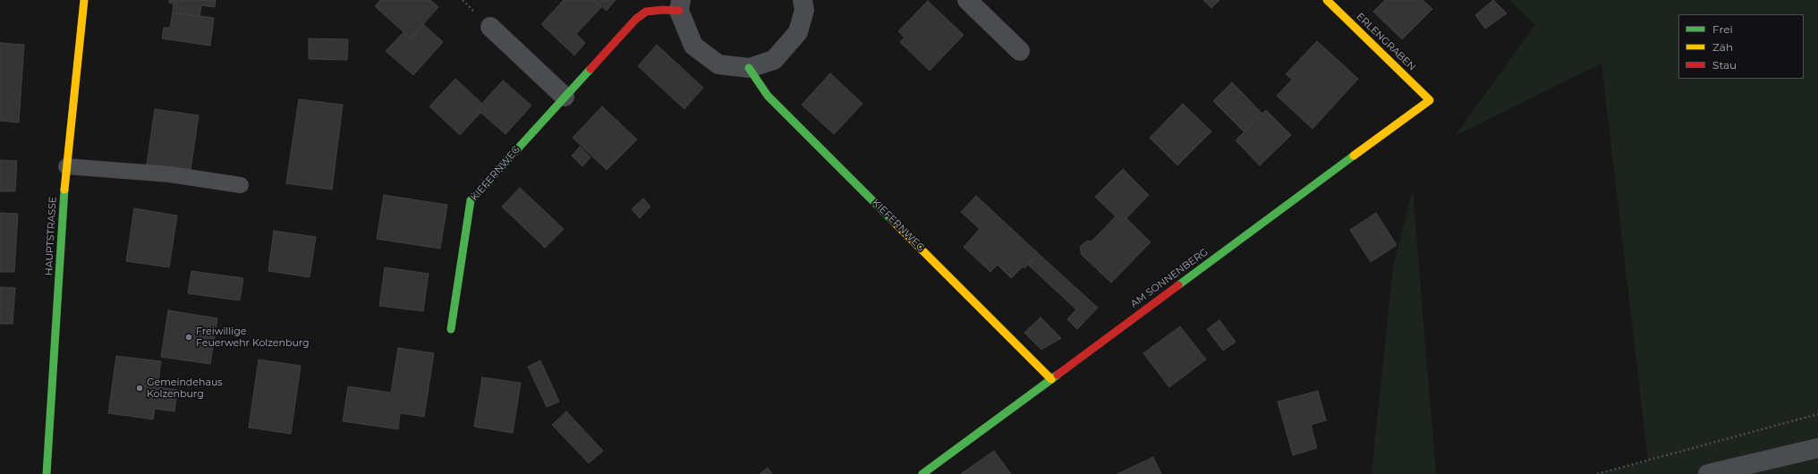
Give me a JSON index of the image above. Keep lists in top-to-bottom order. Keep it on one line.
{"streets":{"street":["ERLENGRABEN","KIEFERNWEG","HAUPTSTRASSE","AM SONNENBERG"]},"crossings":[["ERLENGRABEN","AM SONNENBERG"],["KIEFERNWEG","AM SONNENBERG"]],"places":["Freiwillige Feuerwehr Kolzenburg","Gemeindehaus Kolzenburg"],"legend":["Frei","Zäh","Stau"]}
